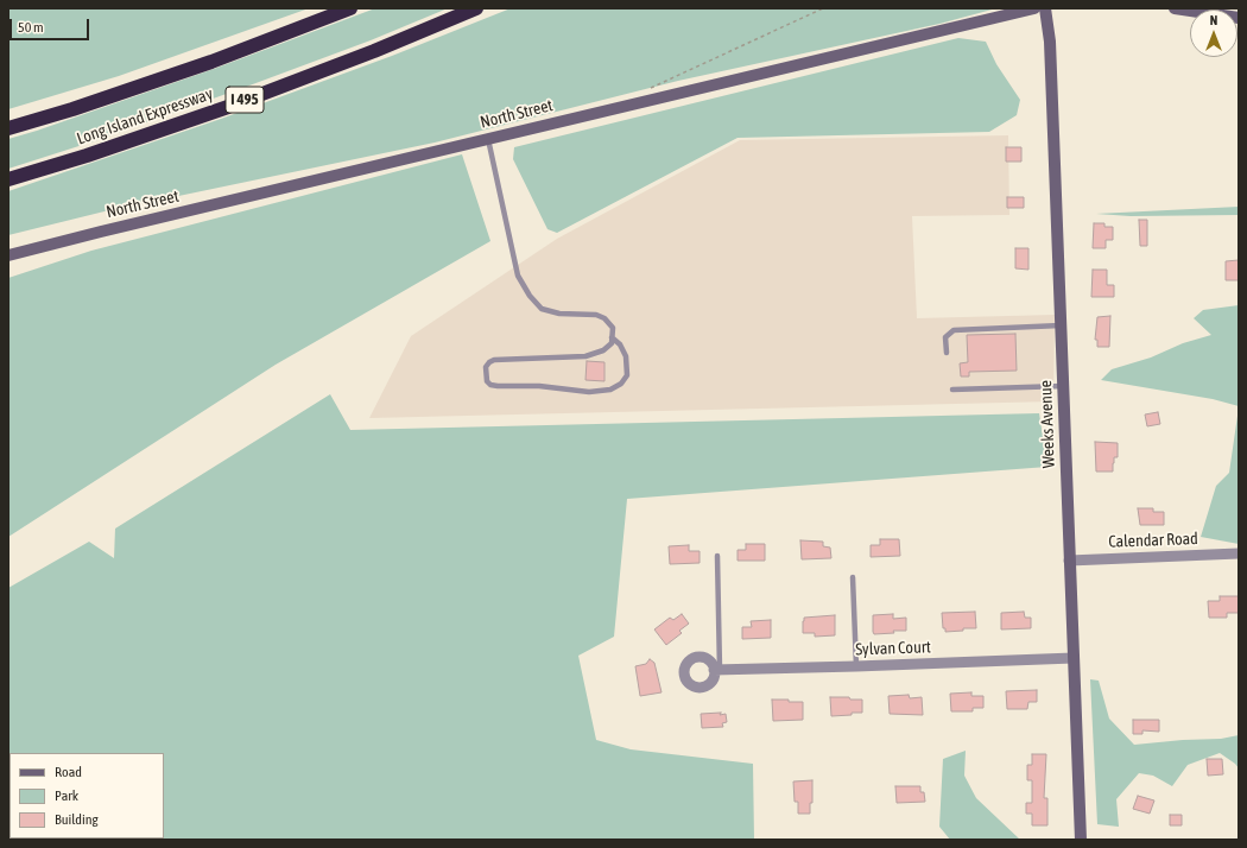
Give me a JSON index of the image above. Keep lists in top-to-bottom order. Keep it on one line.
{"streets":{"highway":["I 495","Long Island Expressway"],"street":["North Street","Weeks Avenue","Calendar Road","Sylvan Court"]},"crossings":[["Weeks Avenue","Calendar Road"],["Weeks Avenue","Sylvan Court"]],"legend":["Road","Park","Building"],"scale_bar":"50 m","north":"top"}
